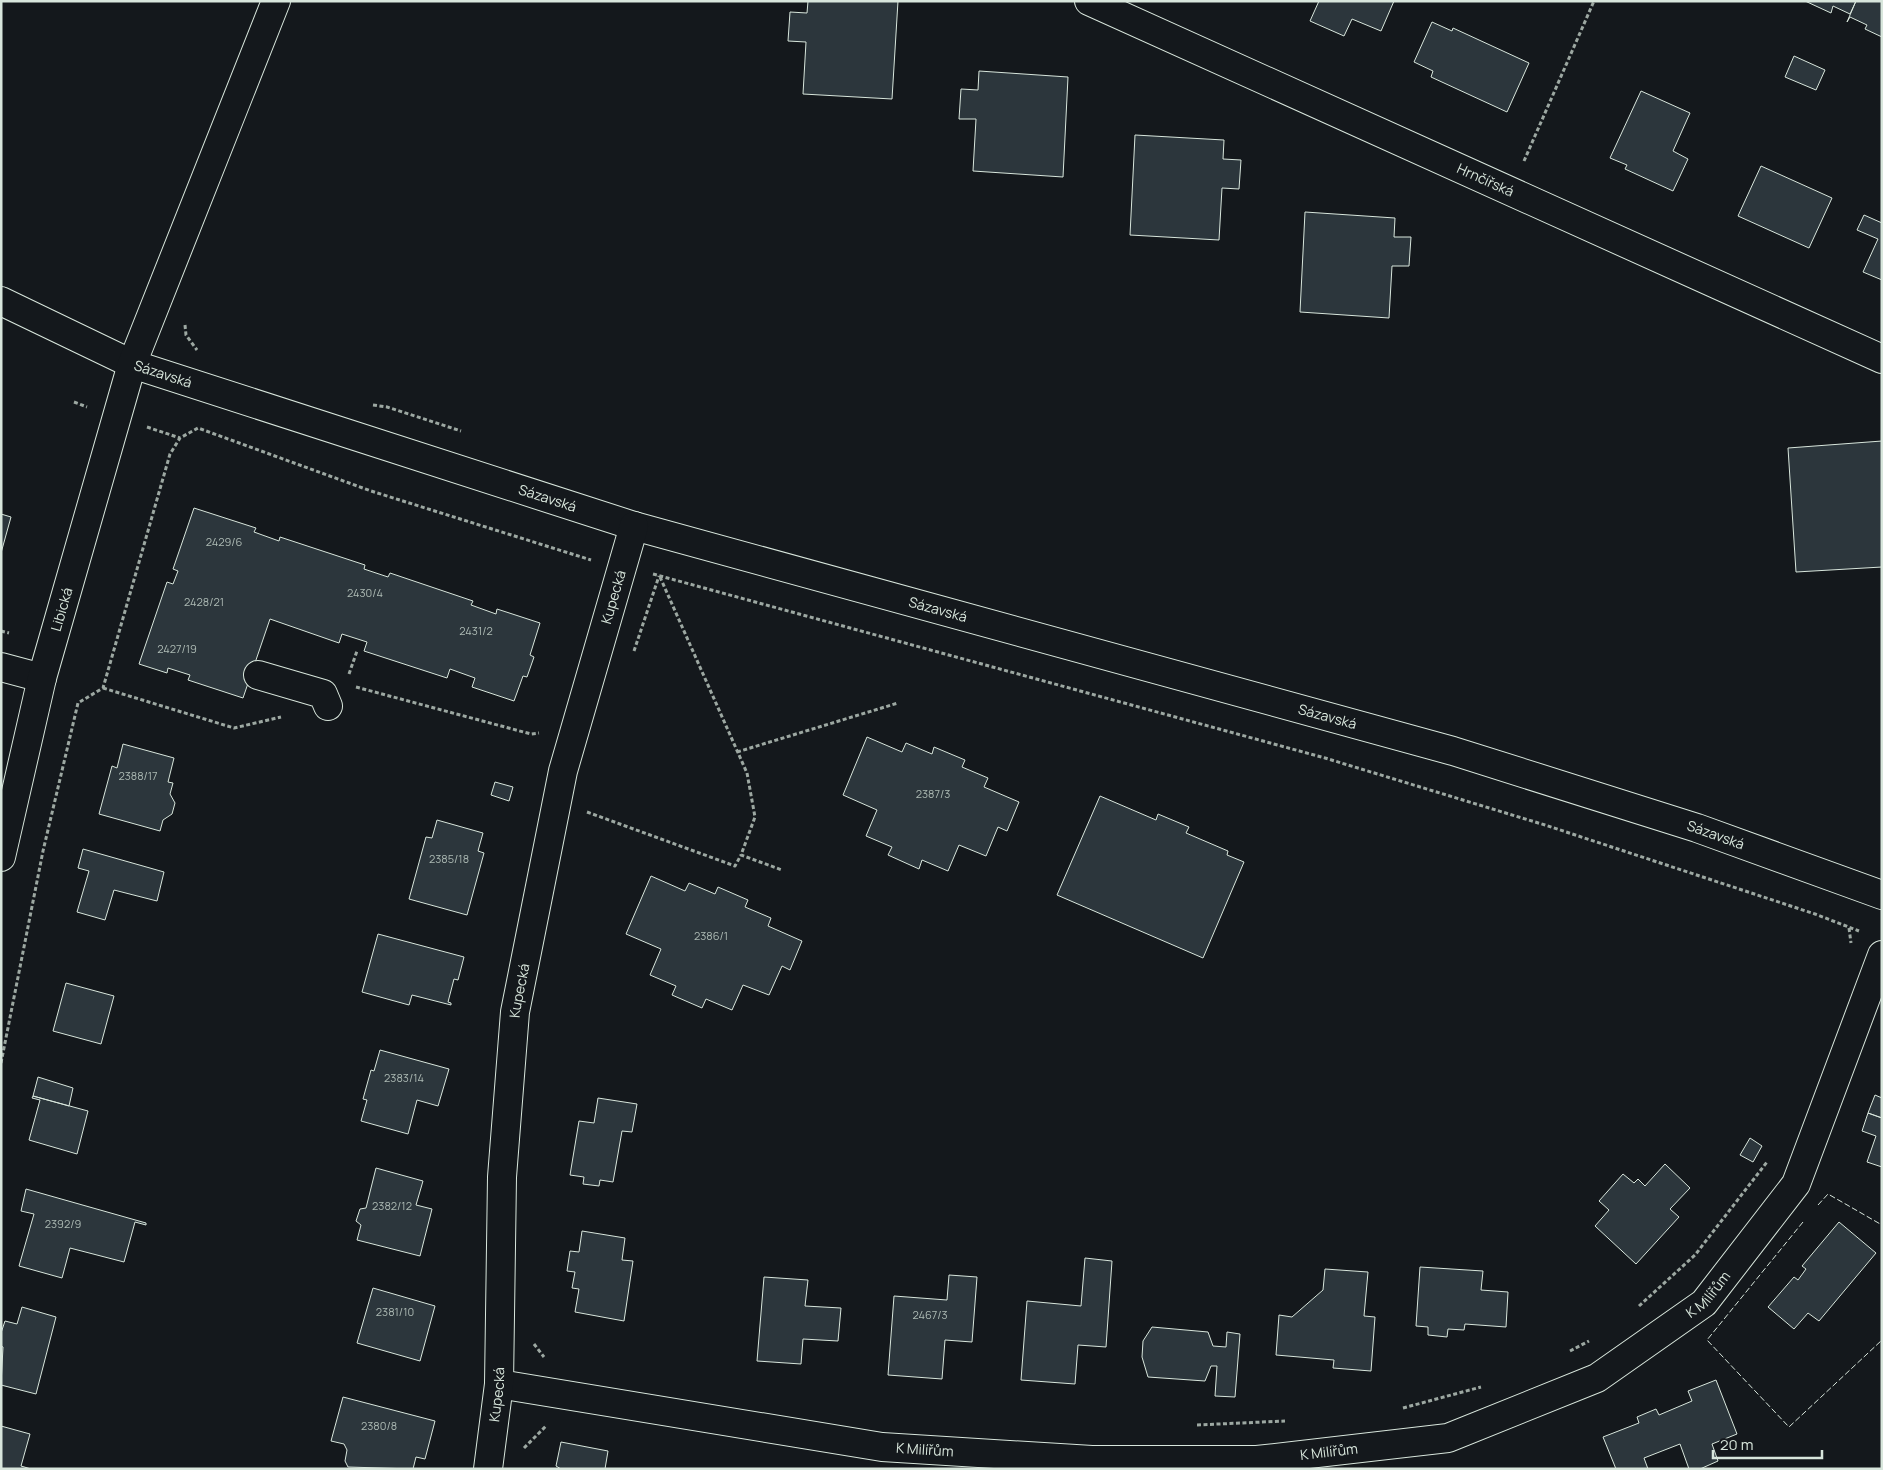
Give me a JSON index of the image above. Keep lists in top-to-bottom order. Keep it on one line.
{"streets":{"street":["Hrnčířská","Sázavská","Kupecká","Libická","K Milířům"]},"crossings":[["Sázavská","Kupecká"],["Sázavská","Libická"],["Kupecká","K Milířům"]],"house_numbers":["2429/6","2430/4","2428/21","2431/2","2427/19","2388/17","2387/3","2385/18","2386/1","2383/14","2382/12","2392/9","2381/10","2467/3","2380/8"],"scale_bar":"20 m"}
